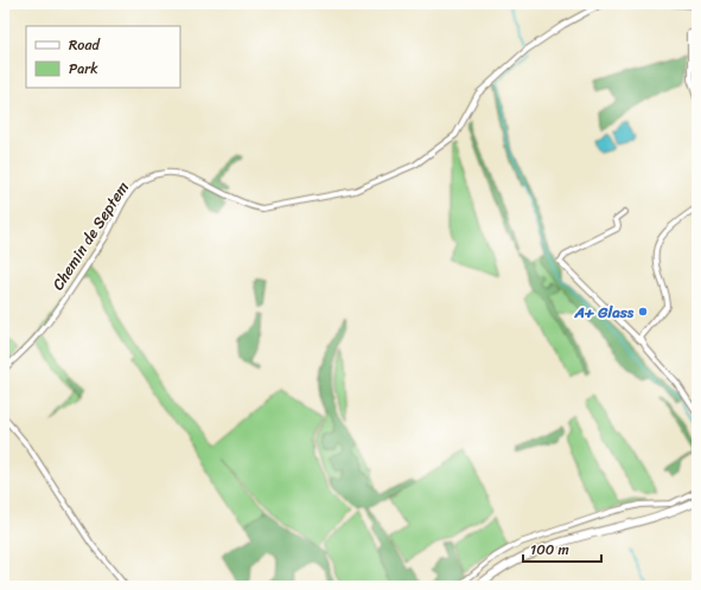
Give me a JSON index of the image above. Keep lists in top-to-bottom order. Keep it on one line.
{"streets":{"street":["Chemin de Septem"]},"places":["A+ Glass"],"legend":["Road","Park"],"scale_bar":"100 m"}
